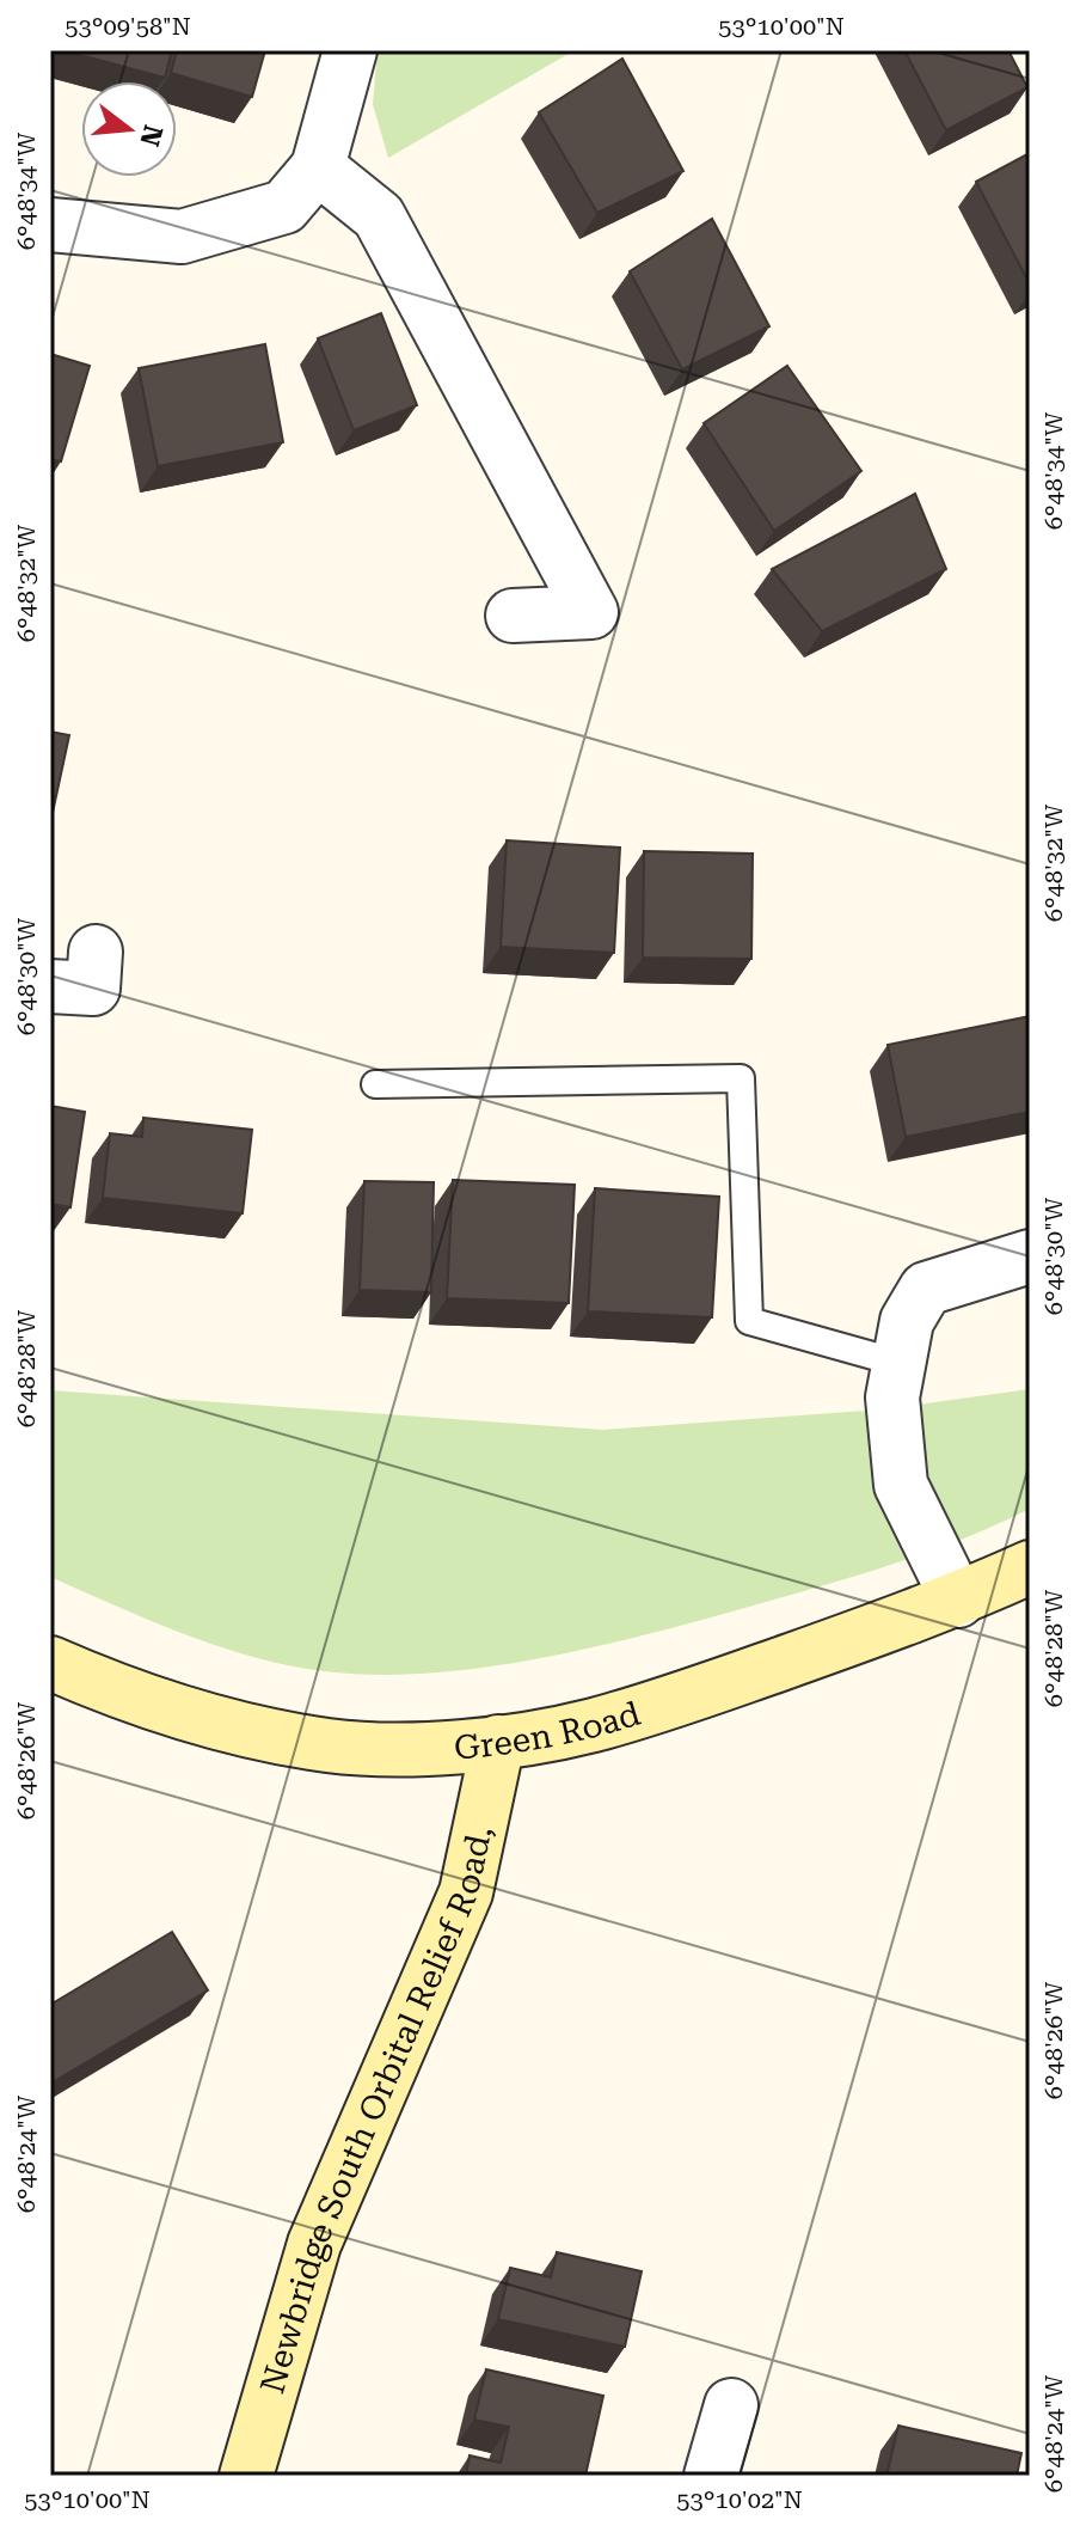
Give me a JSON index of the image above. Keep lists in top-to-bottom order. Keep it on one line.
{"streets":{"street":["Green Road","Newbridge South Orbital Relief Road,"]},"crossings":[["Green Road","Newbridge South Orbital Relief Road,"]],"north":"right","coordinates":["53°09'58\"N","53°10'00\"N","6°48'34\"W","6°48'32\"W","6°48'30\"W","6°48'28\"W","6°48'26\"W","6°48'24\"W","53°10'02\"N"]}
